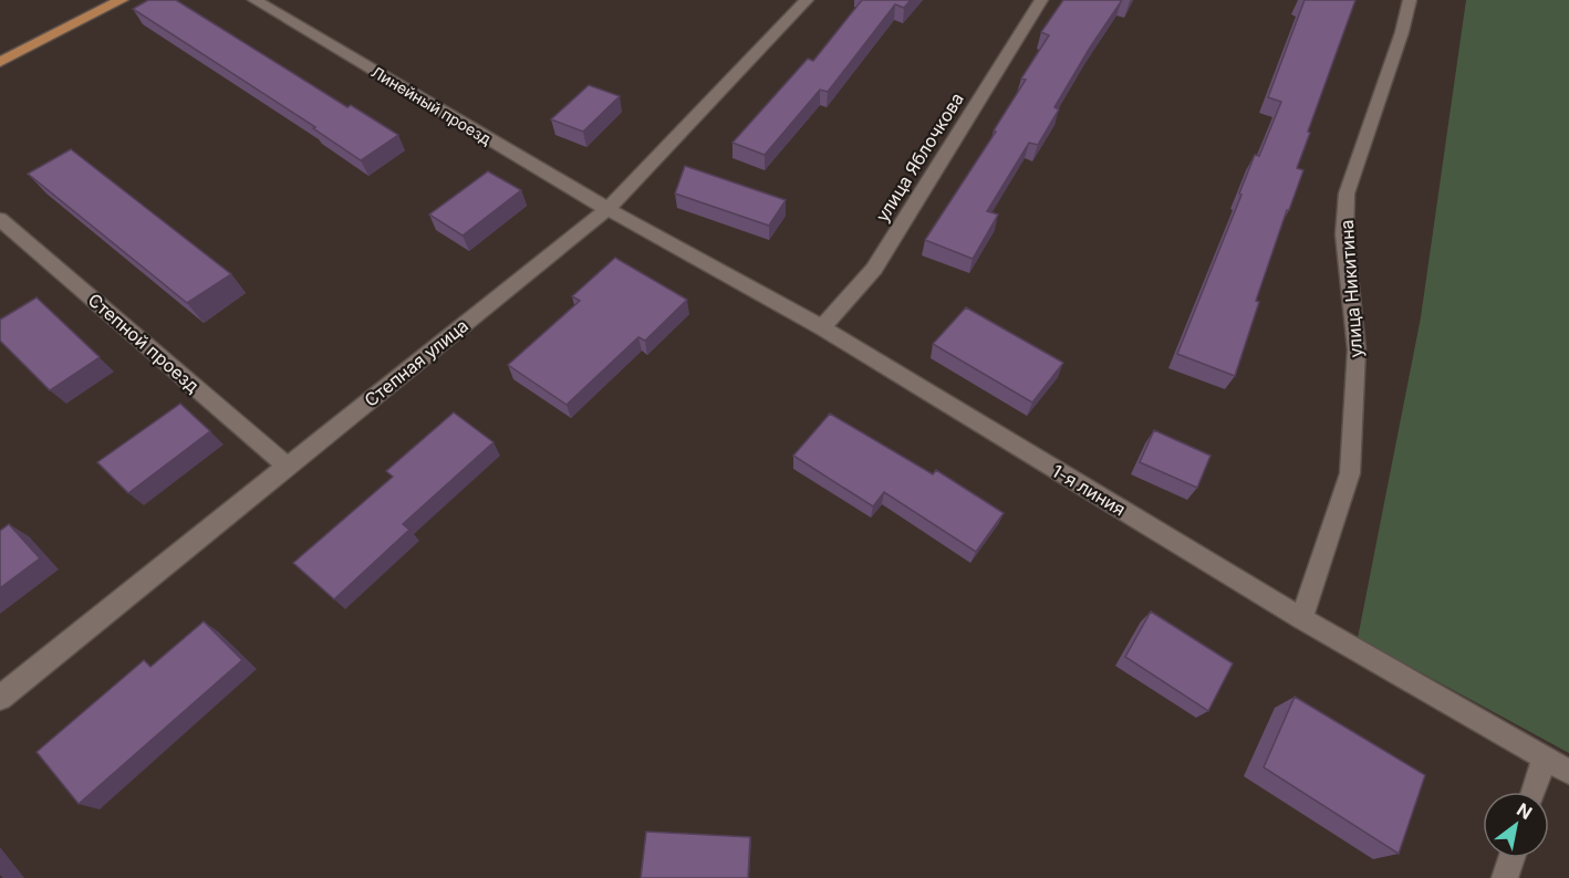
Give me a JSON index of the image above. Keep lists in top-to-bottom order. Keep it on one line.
{"streets":{"street":["Линейный проезд","улица Яблочкова","улица Никитина","Степной проезд","Степная улица","1-я линия"]},"crossings":[["Линейный проезд","Степная улица"],["Линейный проезд","1-я линия"],["улица Яблочкова","1-я линия"],["улица Никитина","1-я линия"],["Степной проезд","Степная улица"],["Степная улица","1-я линия"]],"north":"top right"}
